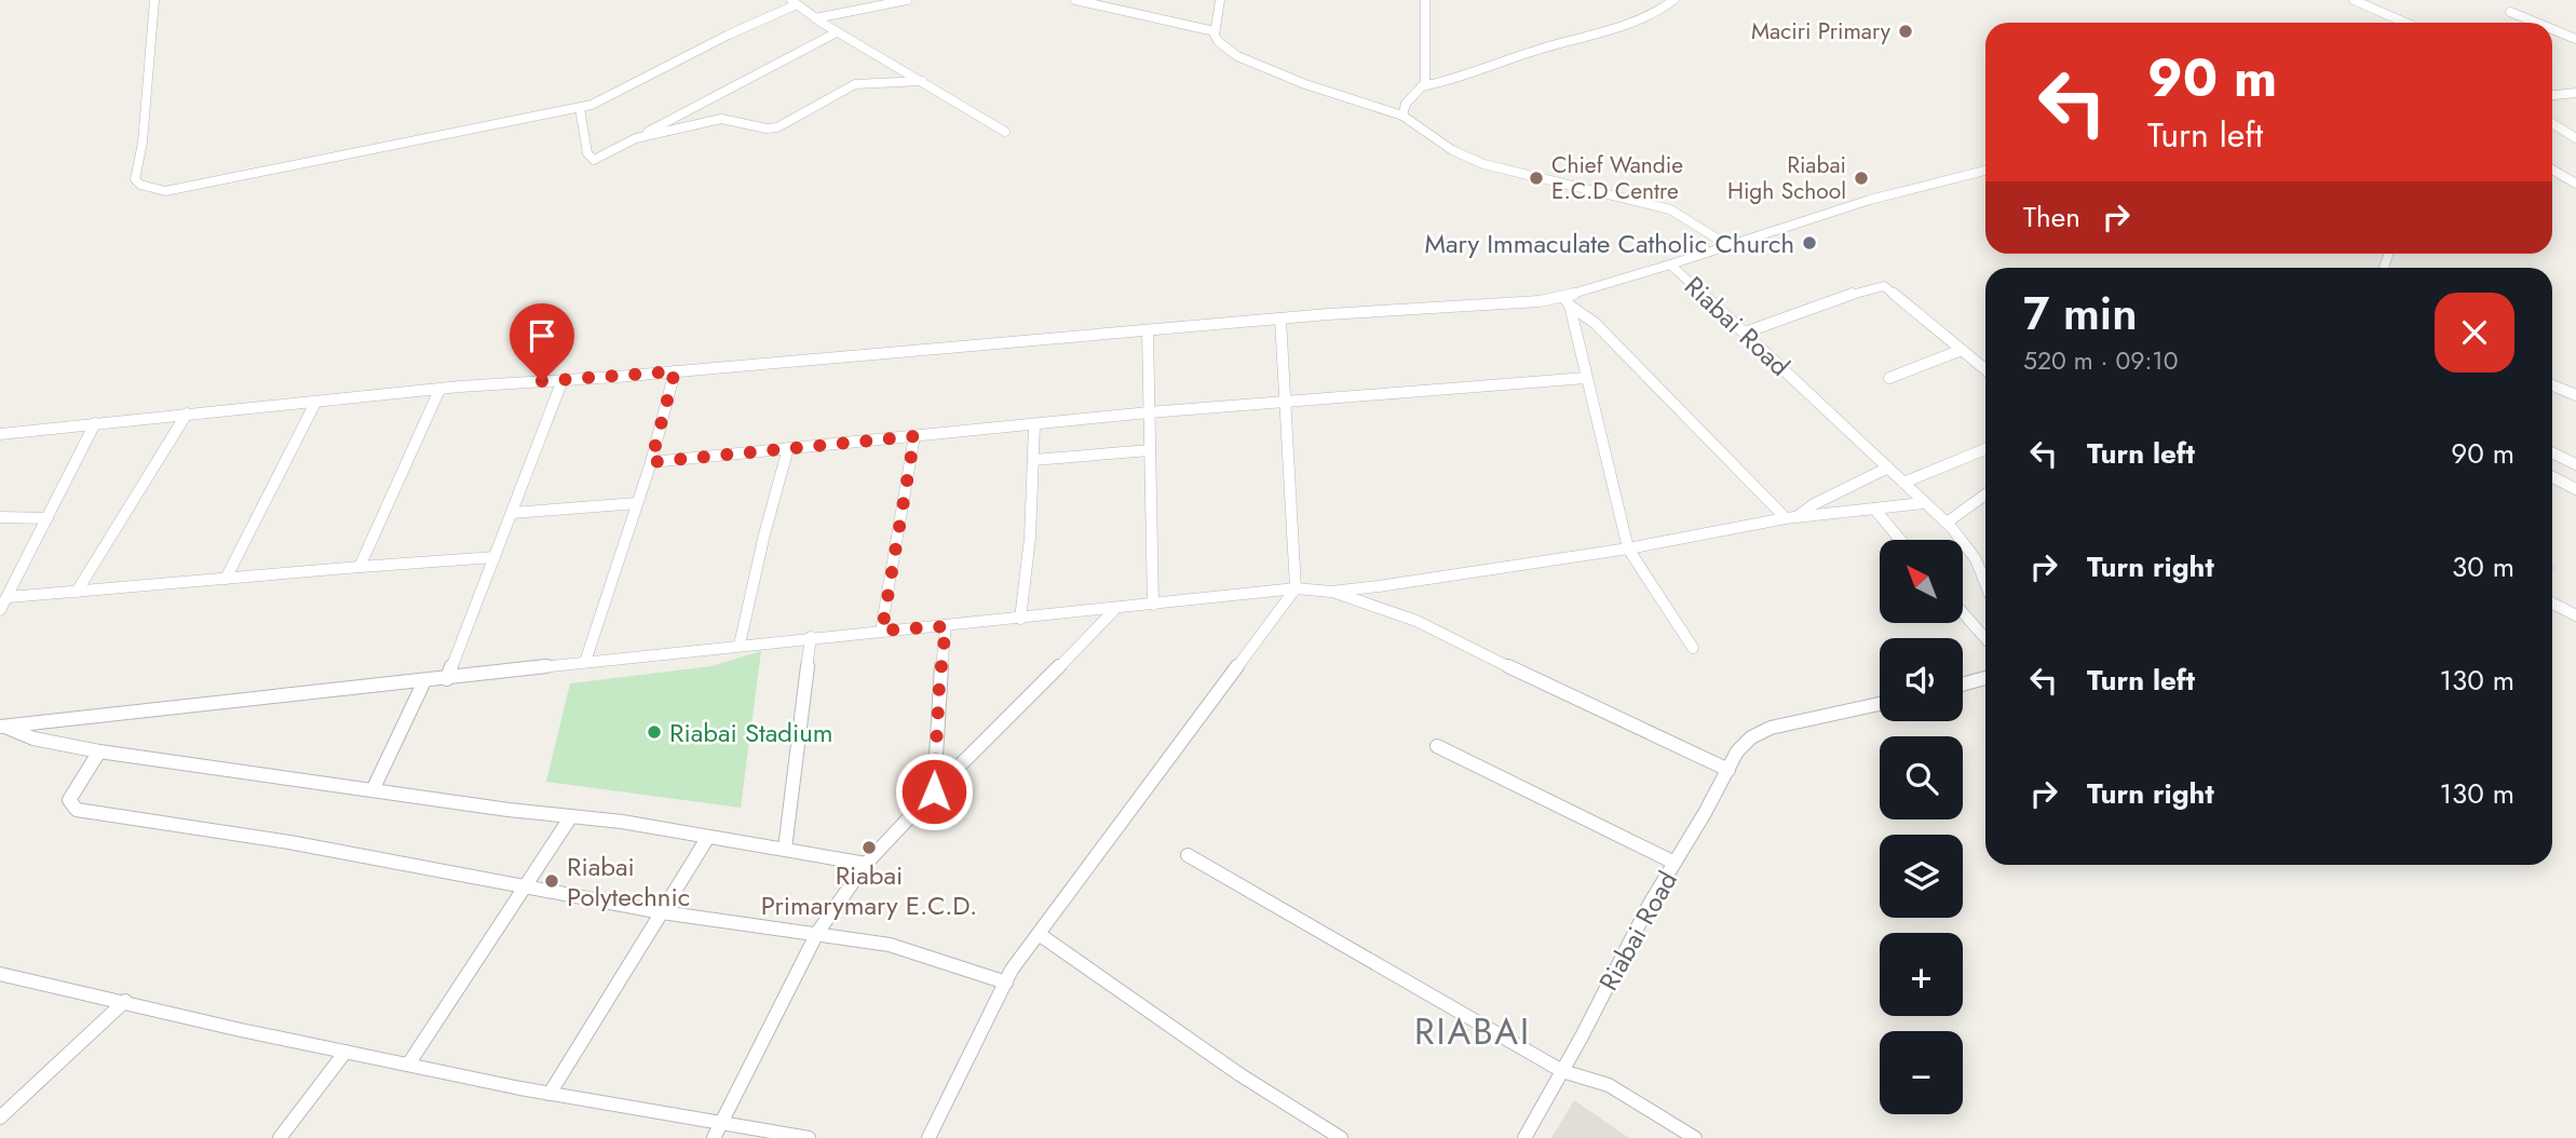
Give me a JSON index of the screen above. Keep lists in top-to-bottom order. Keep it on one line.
{"streets":{"street":["Riabai Road"]},"districts":["RIABAI"],"places":["Maciri Primary","Chief Wandie E.C.D Centre","Riabai High School","Mary Immaculate Catholic Church","Riabai Stadium","Riabai Primarymary E.C.D.","Riabai Polytechnic"],"north":"top left","page":{"turn":["90 m","Turn left"],"then":"Then","heading":["7 min","520 m · 09:10"],"list":[{"name":"Turn left","value":"90 m"},{"name":"Turn right","value":"30 m"},{"name":"Turn left","value":"130 m"},{"name":"Turn right","value":"130 m"}],"map_buttons":["+","−"]}}
